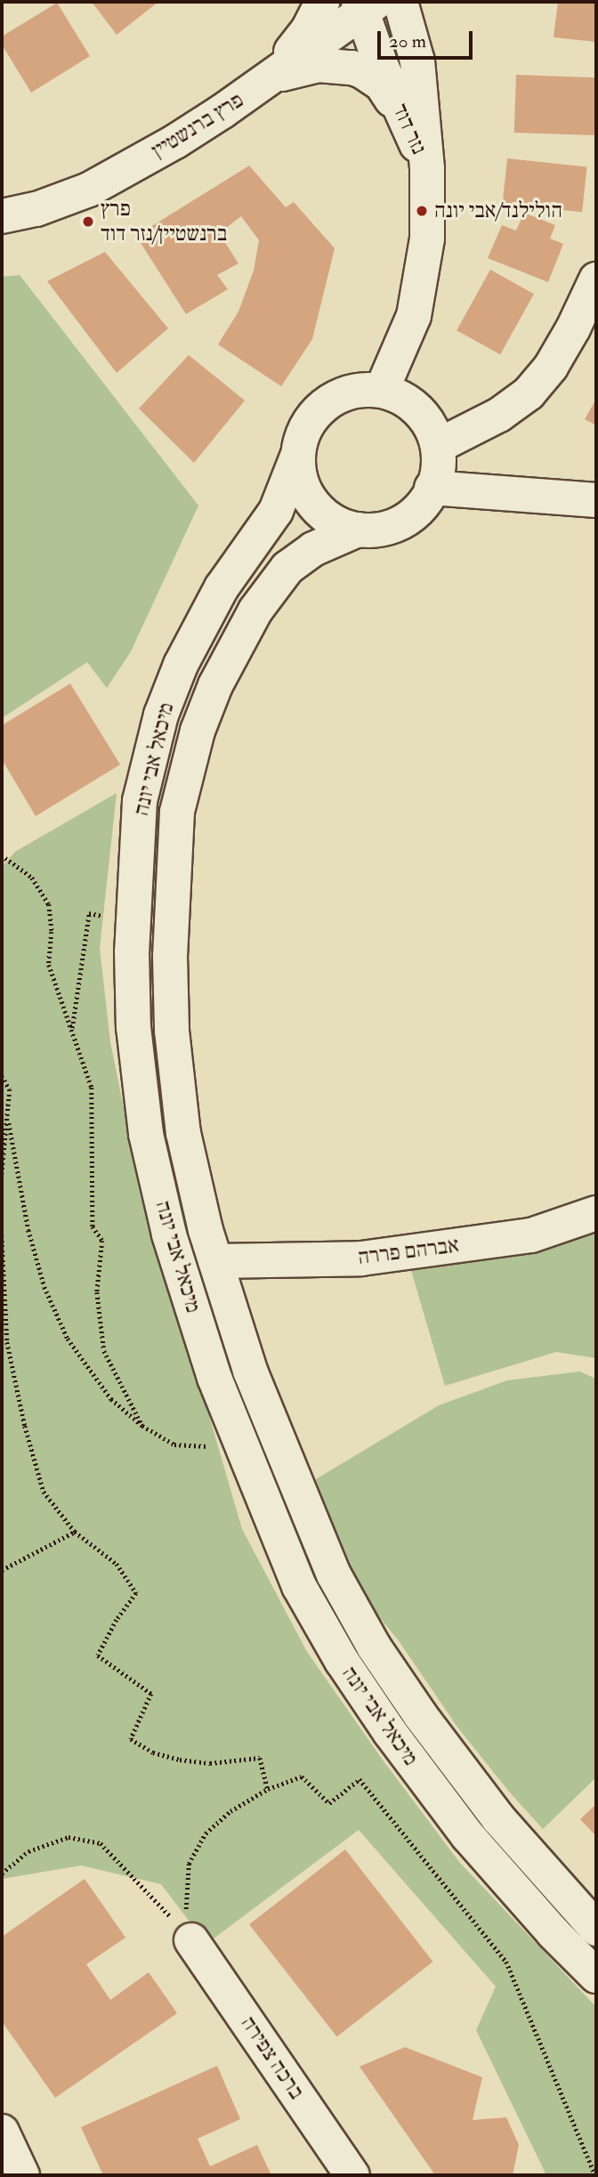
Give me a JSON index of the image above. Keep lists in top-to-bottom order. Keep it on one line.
{"streets":{"street":["פרץ ברנשטיין","נזר דוד","מיכאל אבי יונה","אברהם פררה","ברכה צפירה"]},"crossings":[["פרץ ברנשטיין","נזר דוד"],["מיכאל אבי יונה","אברהם פררה"]],"places":["הולילנד/אבי יונה","פרץ ברנשטיין/נזר דוד"],"scale_bar":"20 m"}
